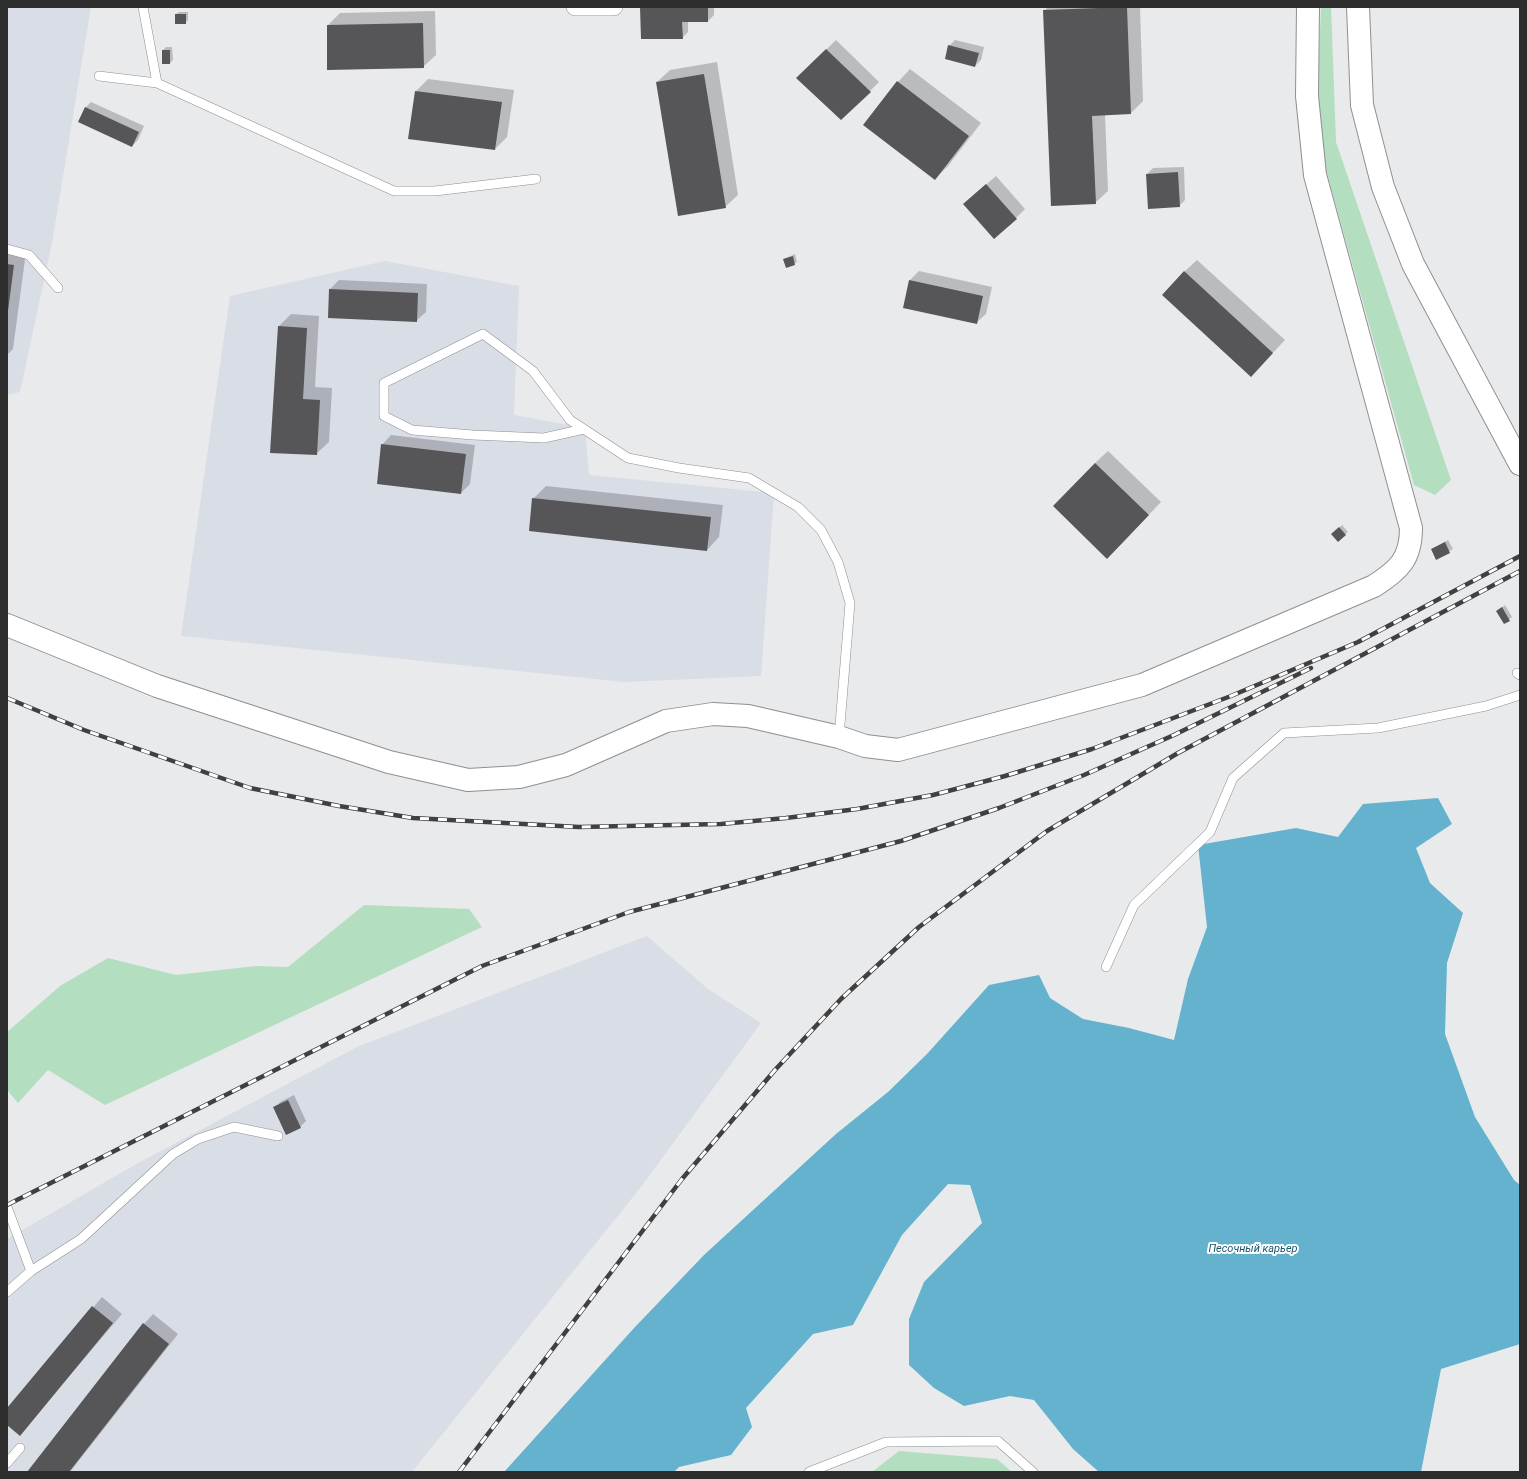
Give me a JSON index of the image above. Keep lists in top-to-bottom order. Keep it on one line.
{"water":["Песочный карьер"]}
